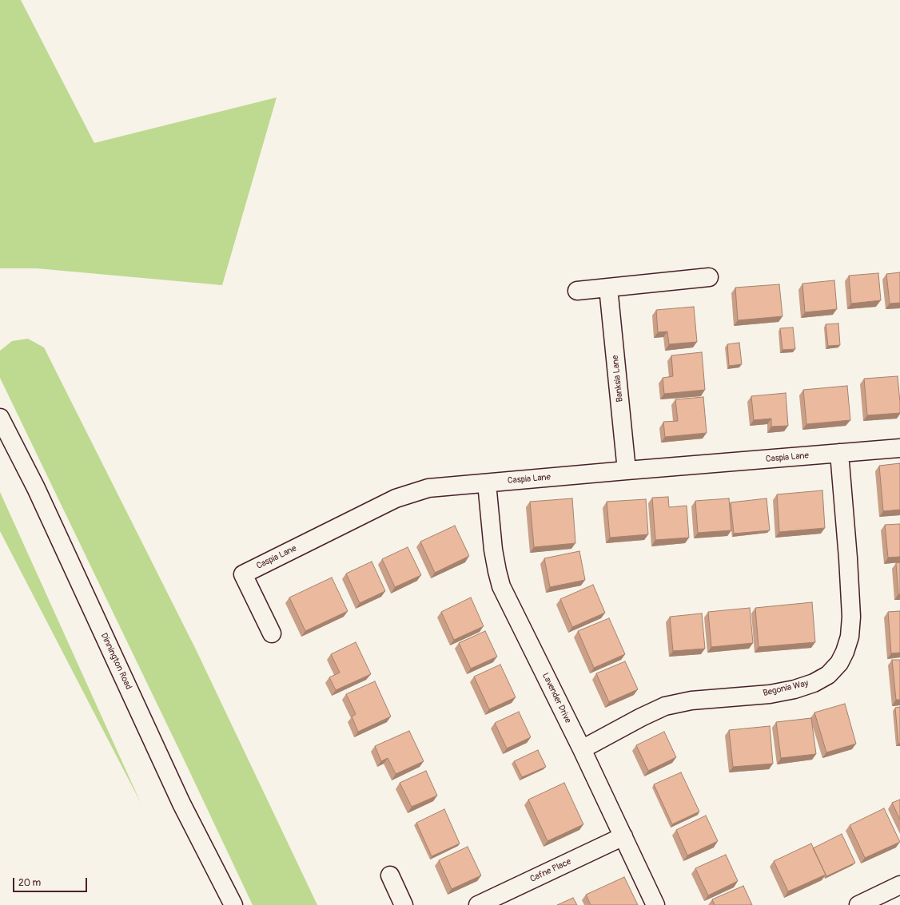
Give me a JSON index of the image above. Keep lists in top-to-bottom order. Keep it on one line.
{"streets":{"street":["Banksia Lane","Caspia Lane","Dinnington Road","Begonia Way","Lavender Drive","Cafne Place"]},"crossings":[["Banksia Lane","Caspia Lane"],["Caspia Lane","Begonia Way"],["Caspia Lane","Lavender Drive"],["Begonia Way","Lavender Drive"],["Lavender Drive","Cafne Place"]],"scale_bar":"20 m"}
